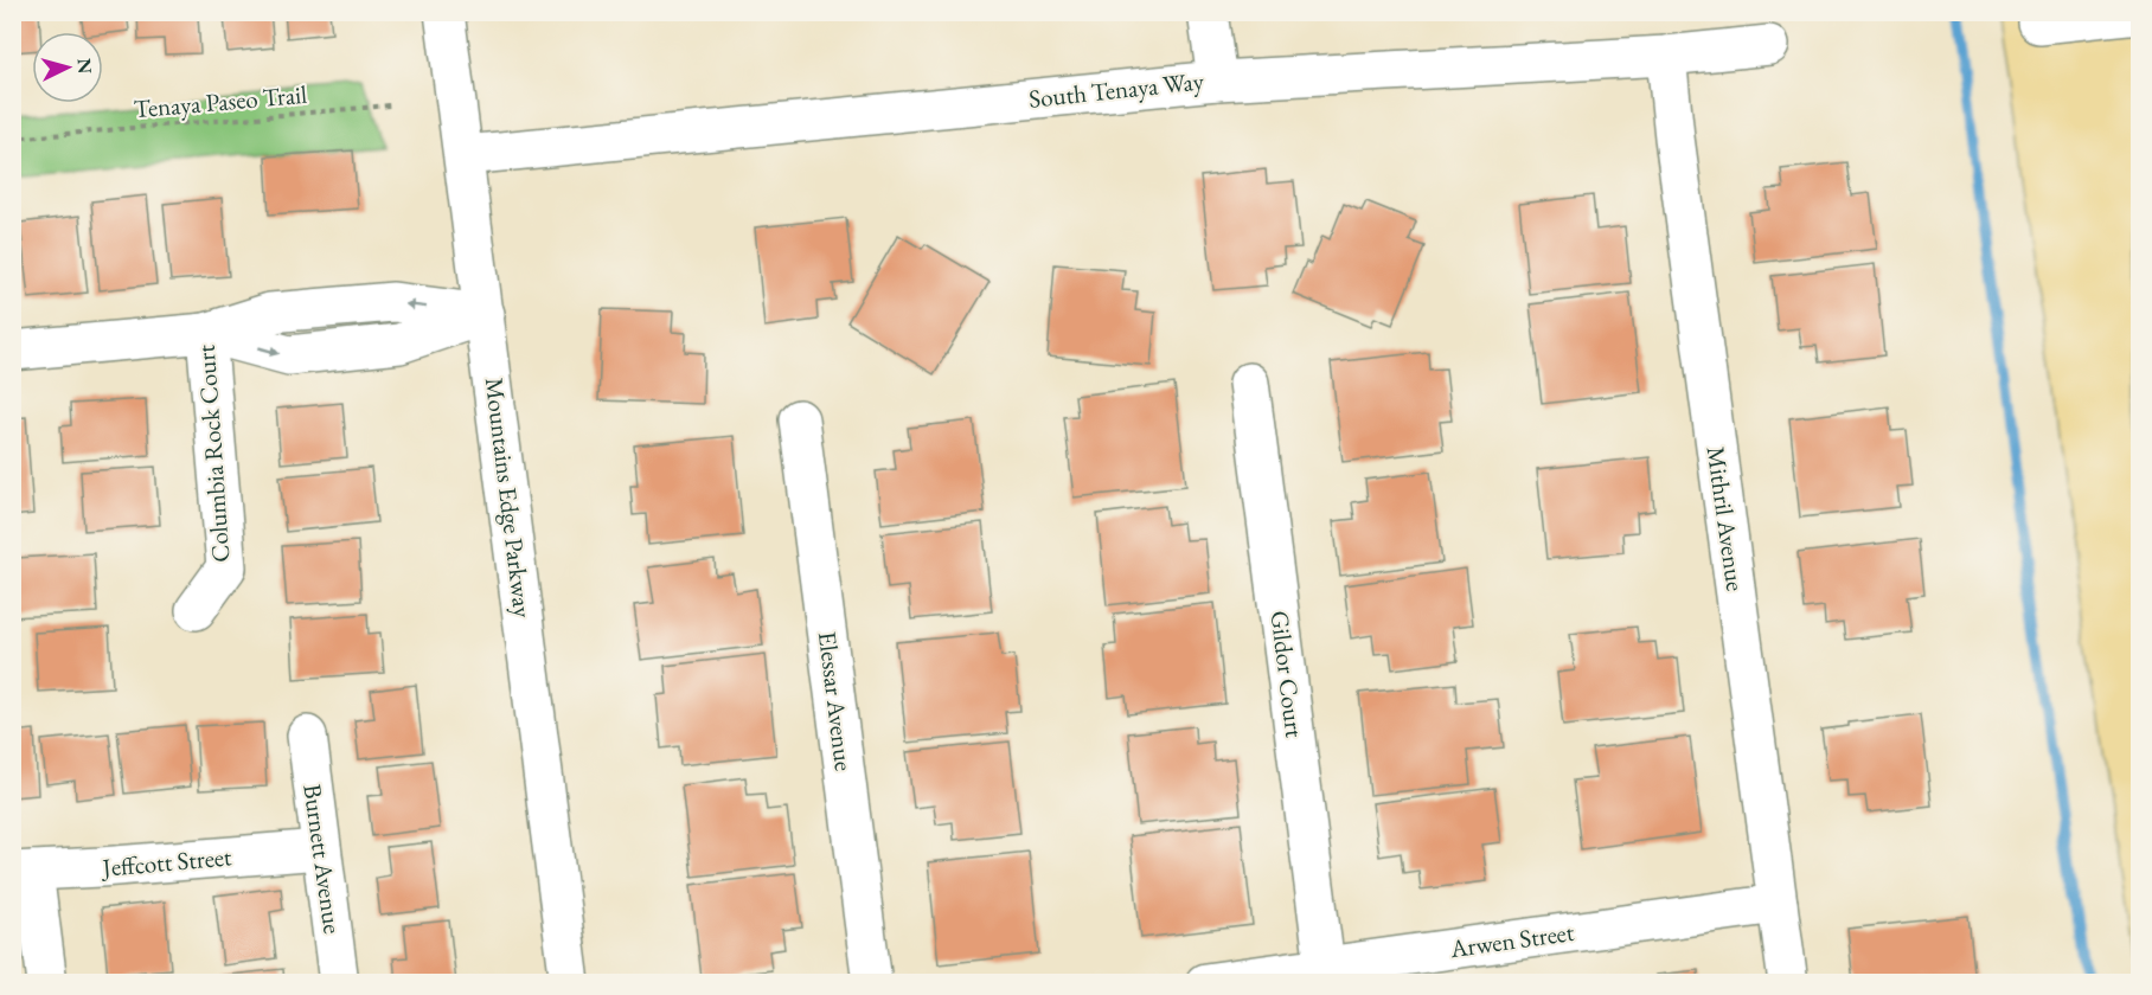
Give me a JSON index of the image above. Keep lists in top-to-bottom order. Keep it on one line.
{"streets":{"street":["South Tenaya Way","Columbia Rock Court","Mountains Edge Parkway","Mithril Avenue","Gildor Court","Elessar Avenue","Burnett Avenue","Jeffcott Street","Arwen Street"],"path":["Tenaya Paseo Trail"]},"crossings":[["South Tenaya Way","Mountains Edge Parkway"],["South Tenaya Way","Mithril Avenue"],["Mithril Avenue","Arwen Street"],["Gildor Court","Arwen Street"],["Burnett Avenue","Jeffcott Street"]],"north":"right"}
